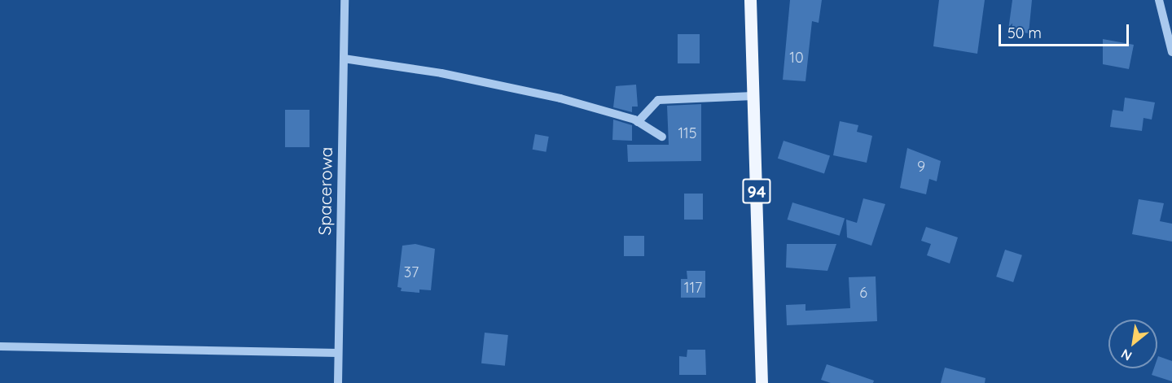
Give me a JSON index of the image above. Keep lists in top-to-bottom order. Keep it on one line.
{"streets":{"main road":["94"],"street":["Spacerowa"]},"house_numbers":["10","115","9","37","117","6"],"scale_bar":"50 m","north":"bottom left"}
